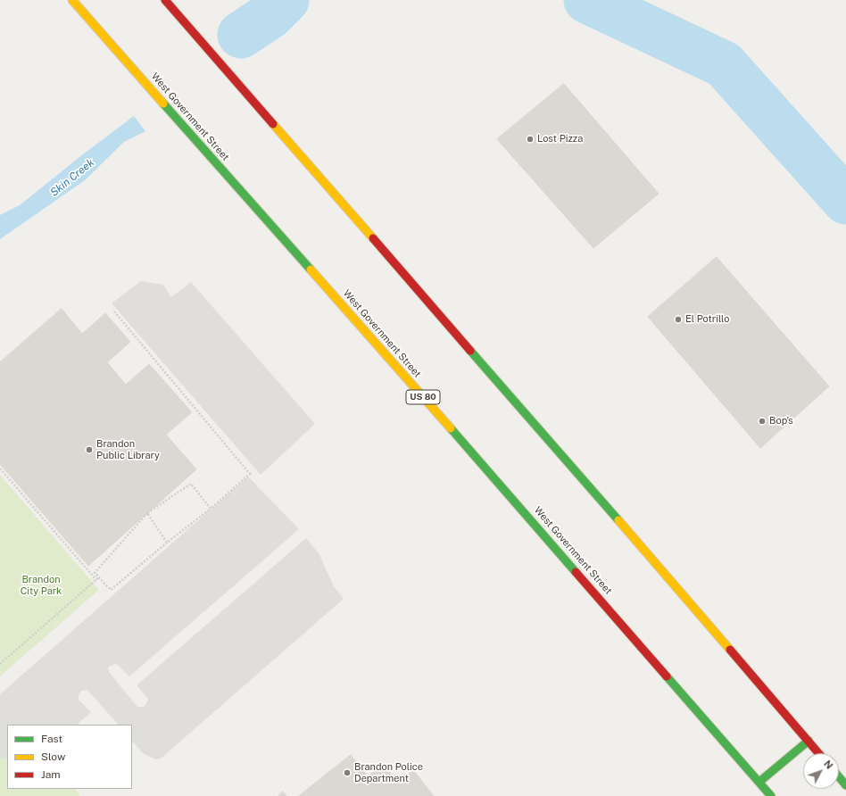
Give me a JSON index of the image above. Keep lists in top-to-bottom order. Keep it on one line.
{"streets":{"main road":["West Government Street","US 80"]},"water":["Skin Creek"],"parks":["Brandon City Park"],"places":["Lost Pizza","El Potrillo","Bop's","Brandon Public Library","Brandon Police Department"],"legend":["Fast","Slow","Jam"],"north":"top right"}
